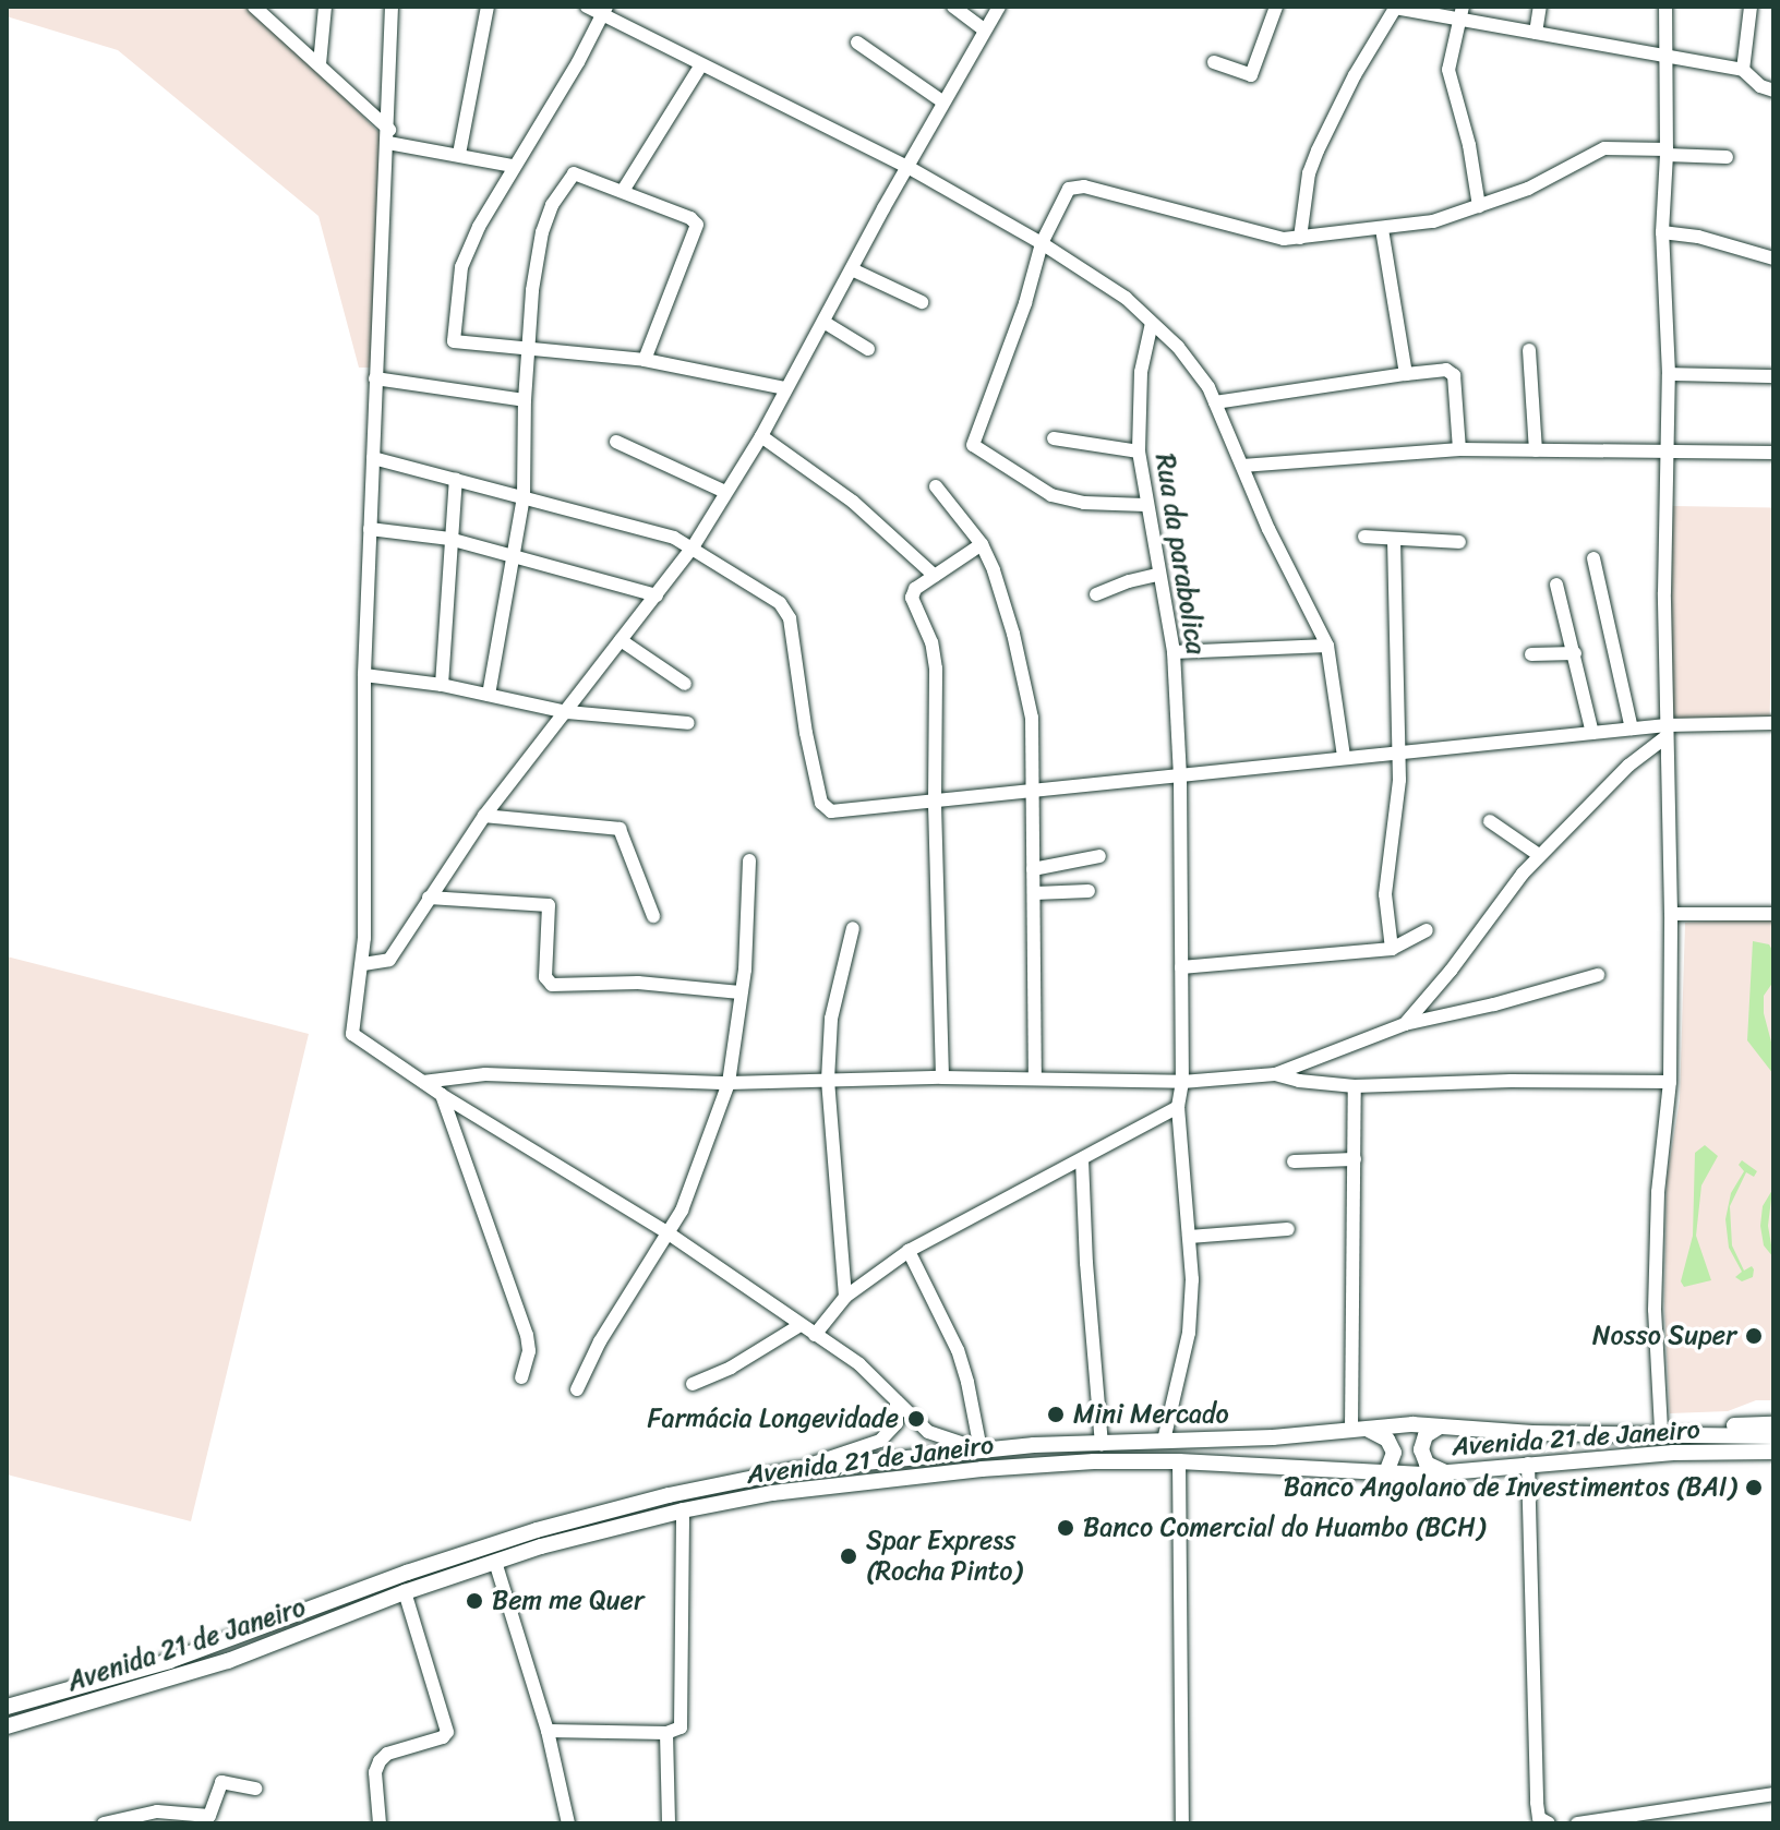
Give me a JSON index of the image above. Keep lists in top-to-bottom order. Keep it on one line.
{"streets":{"main road":["Avenida 21 de Janeiro"],"street":["Rua da parabolica"]},"crossings":[["Rua da parabolica","Avenida 21 de Janeiro"]],"places":["Nosso Super","Mini Mercado","Farmácia Longevidade","Banco Angolano de Investimentos (BAI)","Banco Comercial do Huambo (BCH)","Spar Express (Rocha Pinto)","Bem me Quer"]}
